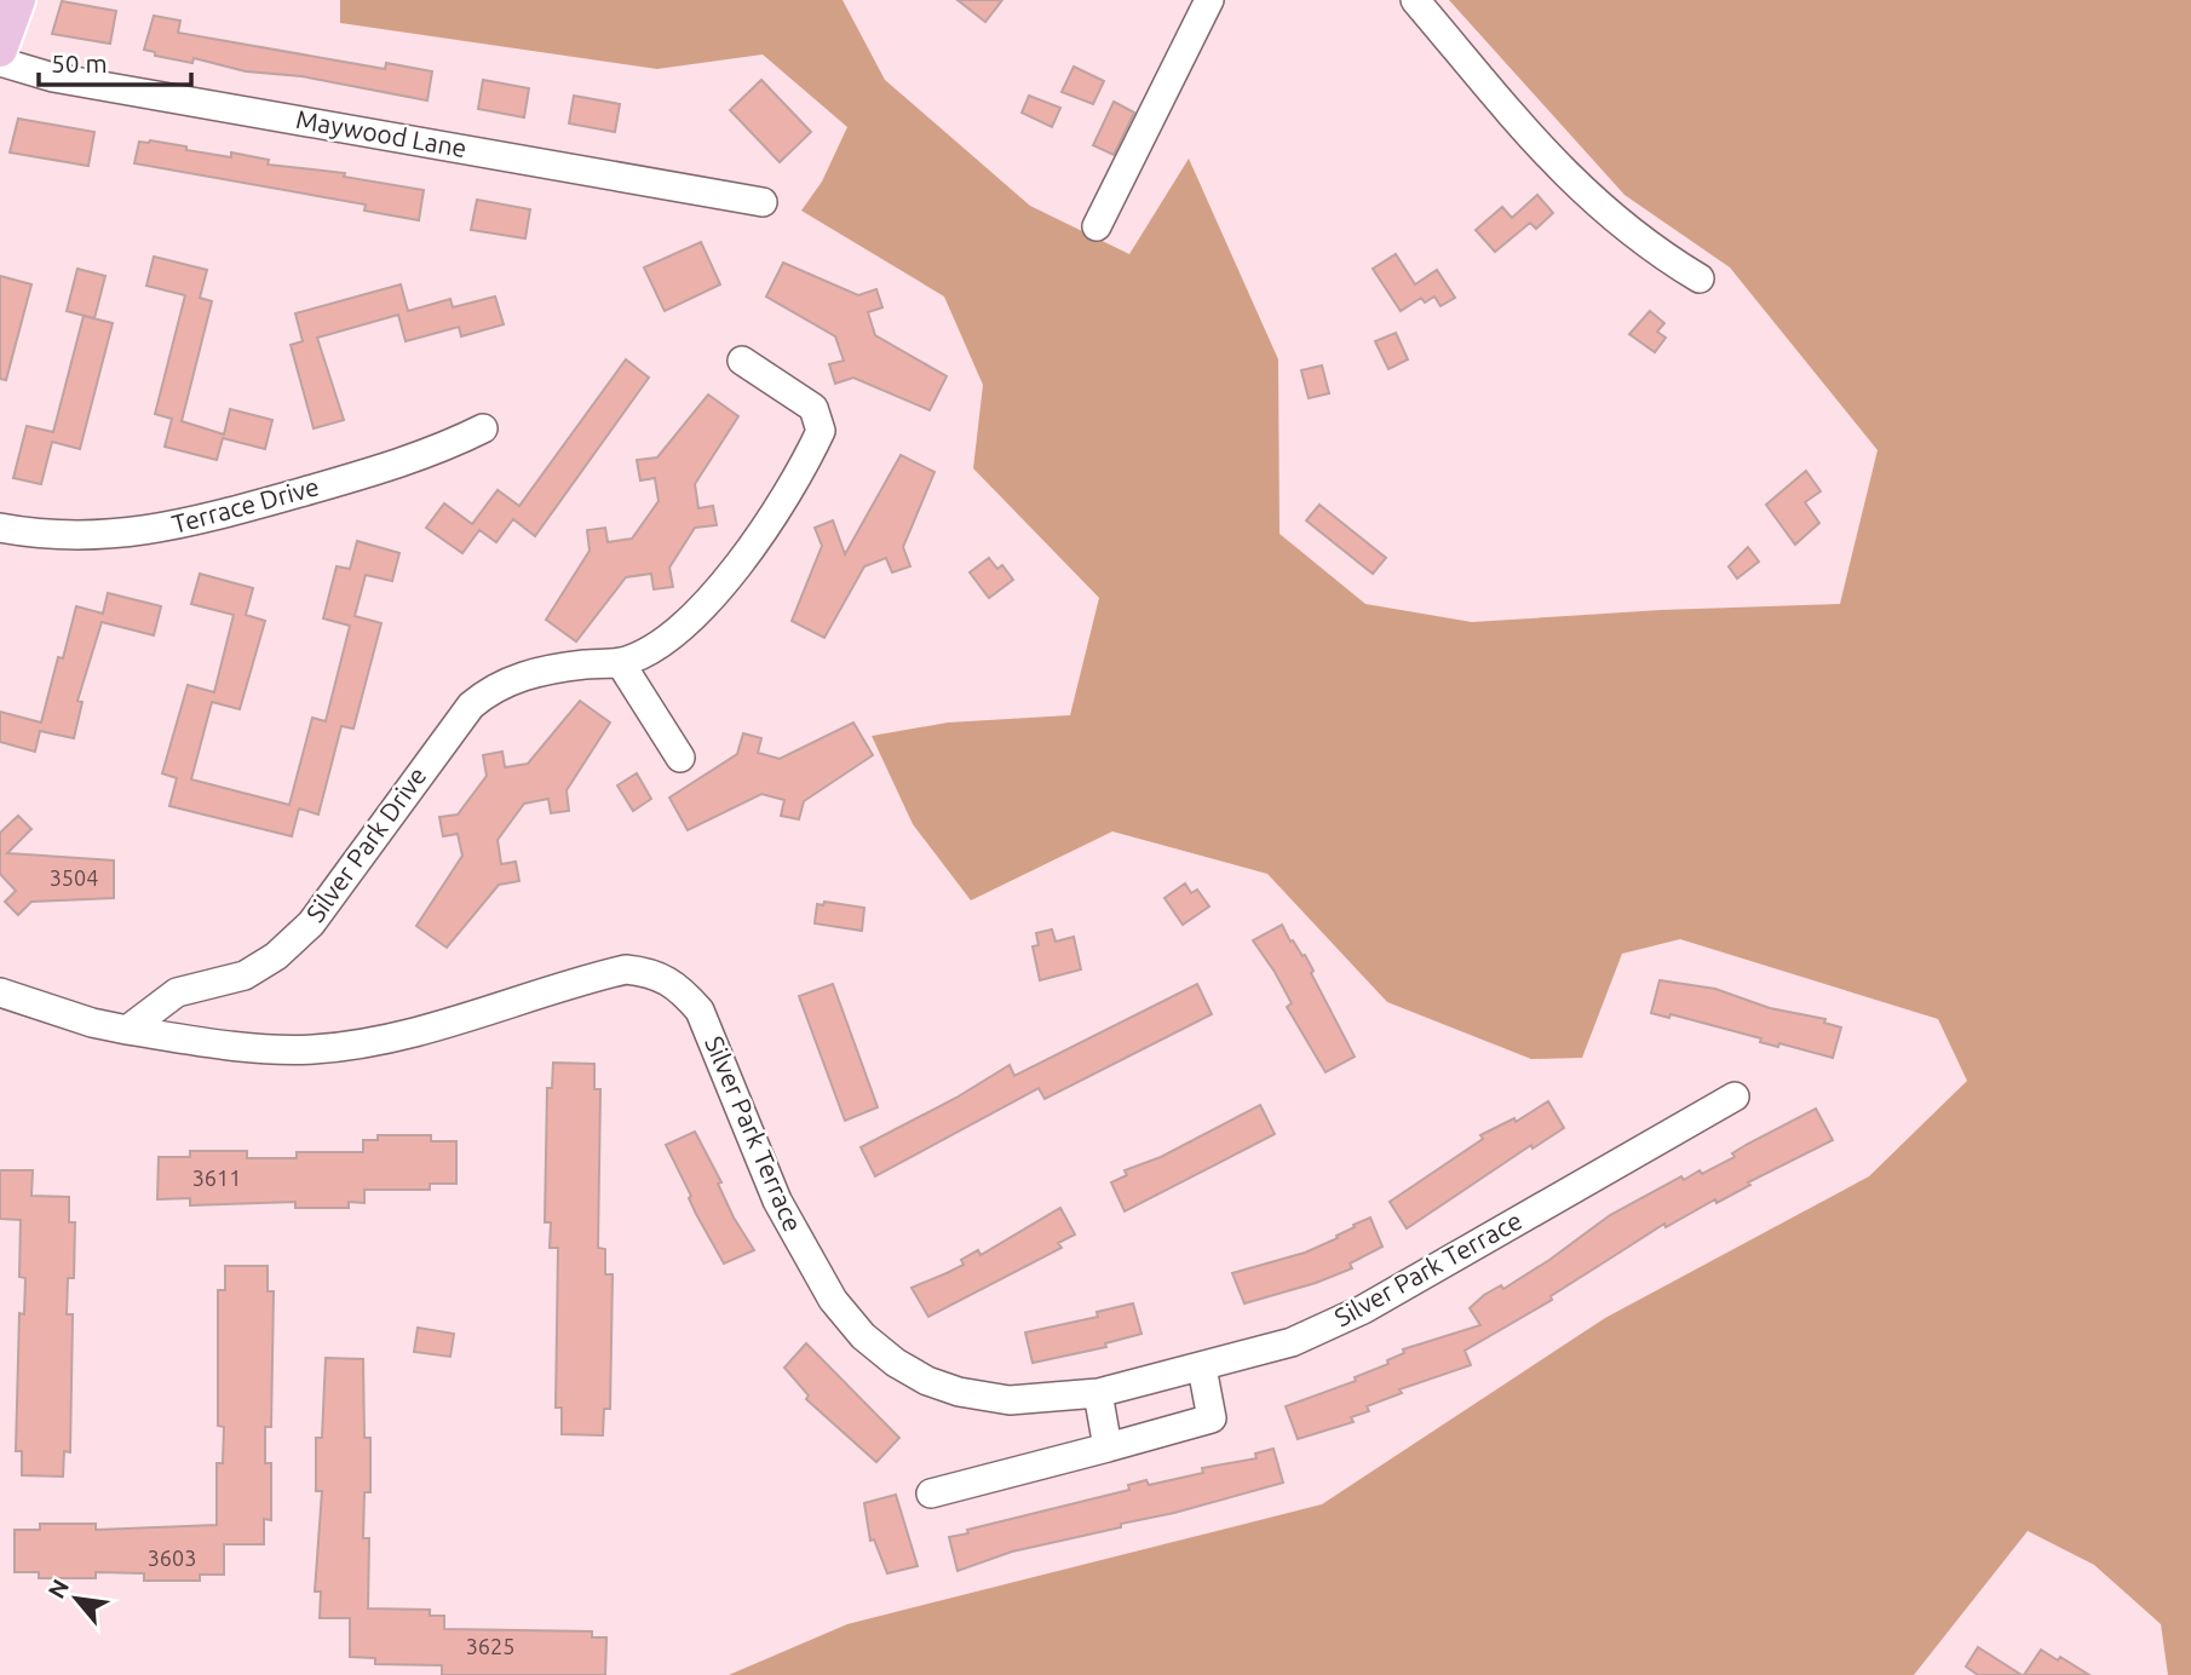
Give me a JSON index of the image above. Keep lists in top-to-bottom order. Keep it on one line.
{"streets":{"street":["Maywood Lane","Terrace Drive","Silver Park Drive","Silver Park Terrace"]},"crossings":[["Silver Park Drive","Silver Park Terrace"]],"house_numbers":["3504","3611","3603","3625"],"scale_bar":"50 m","north":"top left"}
